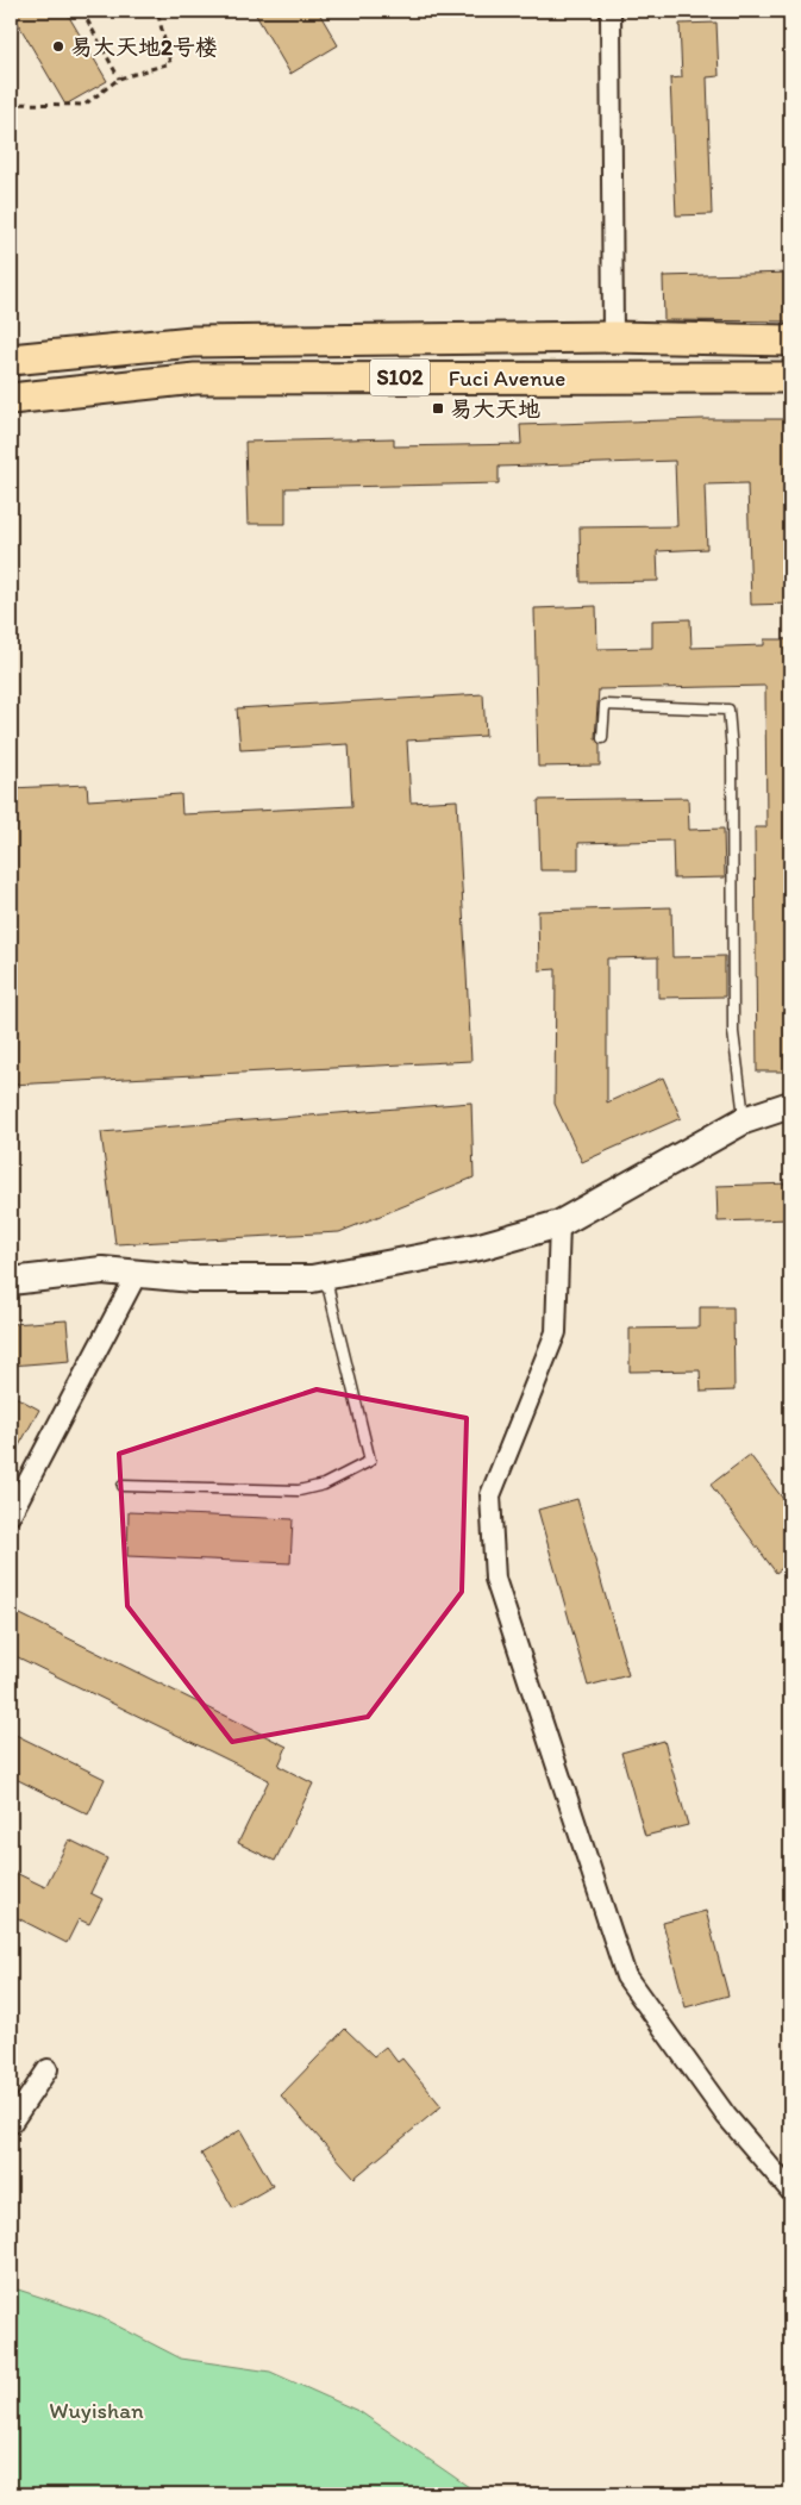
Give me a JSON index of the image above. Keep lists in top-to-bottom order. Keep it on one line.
{"streets":{"main road":["S102","Fuci Avenue"]},"parks":["Wuyishan"],"places":{"other":["易大天地2号楼"],"transit":["易大天地"]}}
